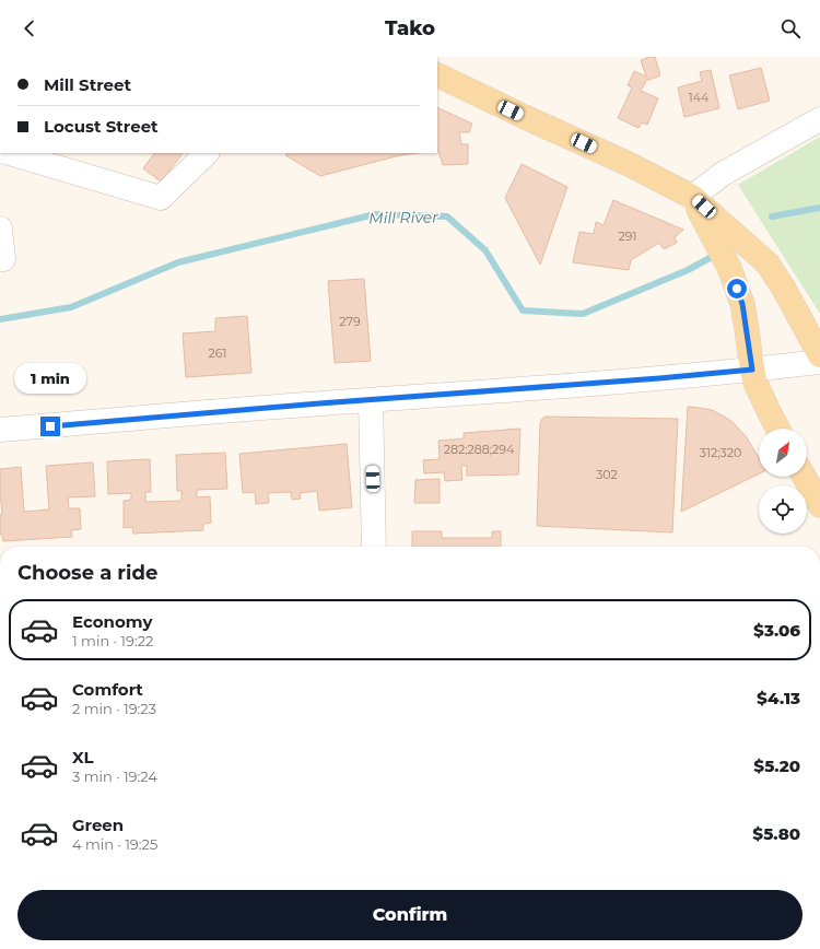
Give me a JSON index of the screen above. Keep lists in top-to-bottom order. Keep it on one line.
{"water":["Mill River"],"house_numbers":["144","291","279","261","282;288;294","312;320","302"],"north":"top right","page":{"header":"Tako","banner":["Mill Street","Locust Street"],"bubble":"1 min","heading":"Choose a ride","list":[{"name":"Economy","note":"1 min · 19:22","value":"$3.06"},{"name":"Comfort","note":"2 min · 19:23","value":"$4.13"},{"name":"XL","note":"3 min · 19:24","value":"$5.20"},{"name":"Green","note":"4 min · 19:25","value":"$5.80"}],"buttons":"Confirm"}}
